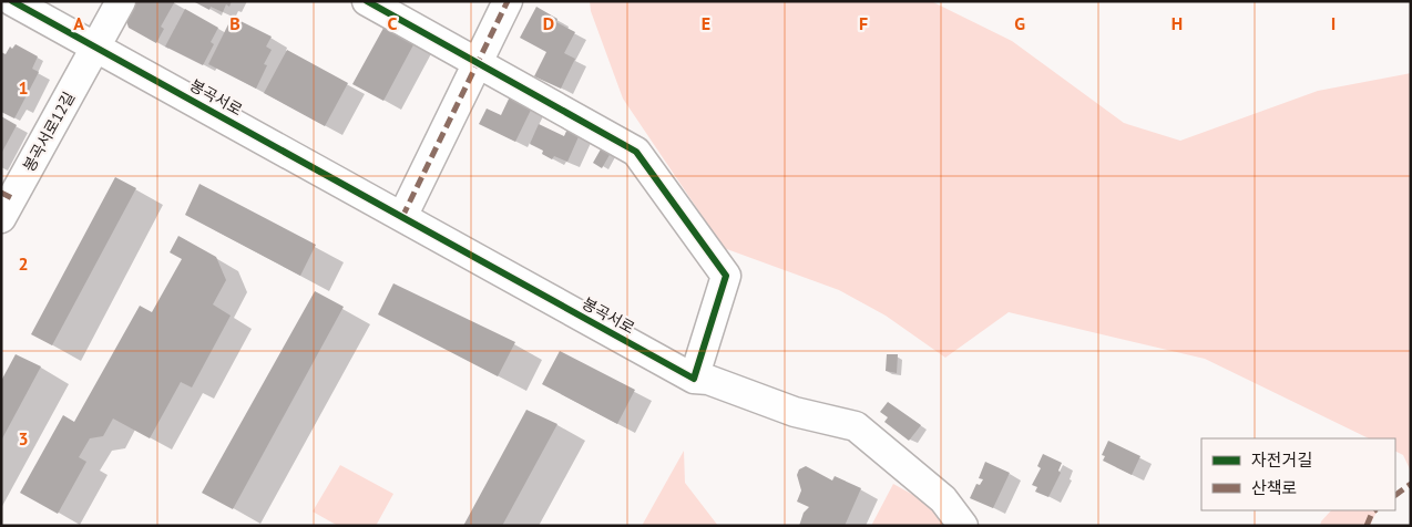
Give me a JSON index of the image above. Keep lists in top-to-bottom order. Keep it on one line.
{"streets":{"street":["봉곡서로","봉곡서로12길"]},"crossings":[["봉곡서로","봉곡서로12길"]],"legend":["자전거길","산책로"],"grid":{"columns":["A","B","C","D","E","F","G","H","I"],"rows":["1","2","3"]}}
